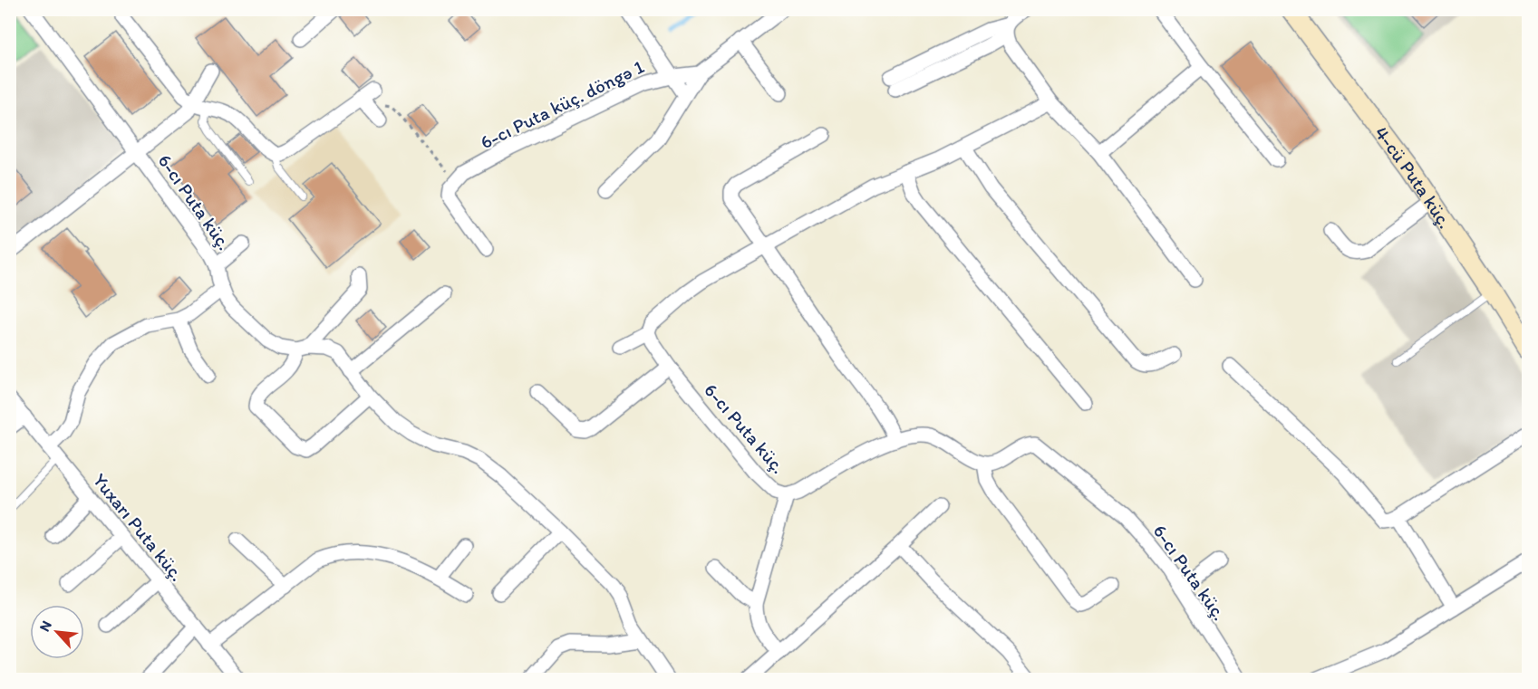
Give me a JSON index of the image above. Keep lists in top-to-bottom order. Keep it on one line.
{"streets":{"street":["6-cı Puta küç. döngə 1","4-cü Puta küç.","6-cı Puta küç.","Yuxarı Puta küç."]},"north":"top left"}
